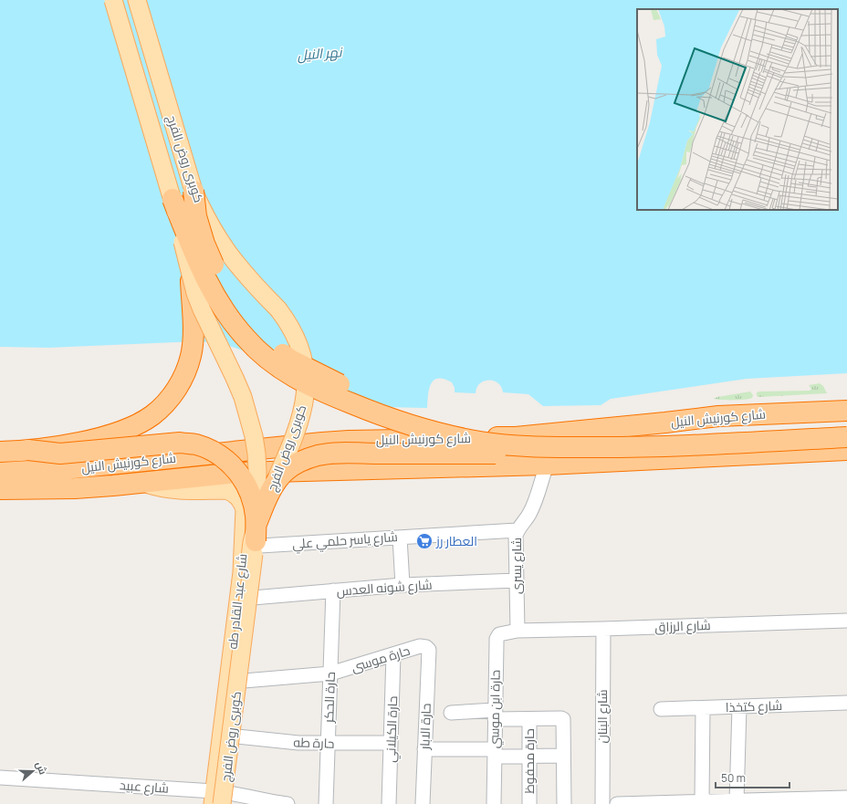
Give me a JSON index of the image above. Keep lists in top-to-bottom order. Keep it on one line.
{"streets":{"highway":["شارع كورنيش النيل"],"main road":["كوبرى روض الفرج","شارع عبد القادر طه"],"street":["شارع ياسر حلمي علي","شارع يسرى","شارع شونه العدس","شارع الرزاق","حارة موسى","حارة الحكر","شارع كتخذا","حارة ابن موسي","شارع البنان","حارة الابار","حارة الكيلاني","حارة طه","حارة محفوظ","شارع عبيد"]},"crossings":[["كوبرى روض الفرج","شارع ياسر حلمي علي"],["كوبرى روض الفرج","شارع عبد القادر طه"],["كوبرى روض الفرج","شارع عبيد"],["شارع كورنيش النيل","شارع يسرى"],["شارع كورنيش النيل","شارع عبد القادر طه"],["شارع ياسر حلمي علي","شارع يسرى"],["شارع ياسر حلمي علي","شارع عبد القادر طه"],["شارع يسرى","شارع شونه العدس"],["شارع يسرى","شارع الرزاق"],["شارع يسرى","حارة ابن موسي"],["شارع شونه العدس","شارع عبد القادر طه"],["شارع شونه العدس","حارة الحكر"],["شارع عبد القادر طه","حارة موسى"],["شارع عبد القادر طه","حارة طه"],["شارع عبد القادر طه","شارع عبيد"],["شارع الرزاق","حارة ابن موسي"],["شارع الرزاق","شارع البنان"],["حارة موسى","حارة الحكر"],["حارة موسى","حارة الابار"],["حارة موسى","حارة الكيلاني"],["حارة الحكر","حارة طه"],["حارة الكيلاني","حارة طه"]],"water":["نهر النيل"],"places":{"supermarket":["العطار رز"]},"scale_bar":"50 m","north":"right"}
